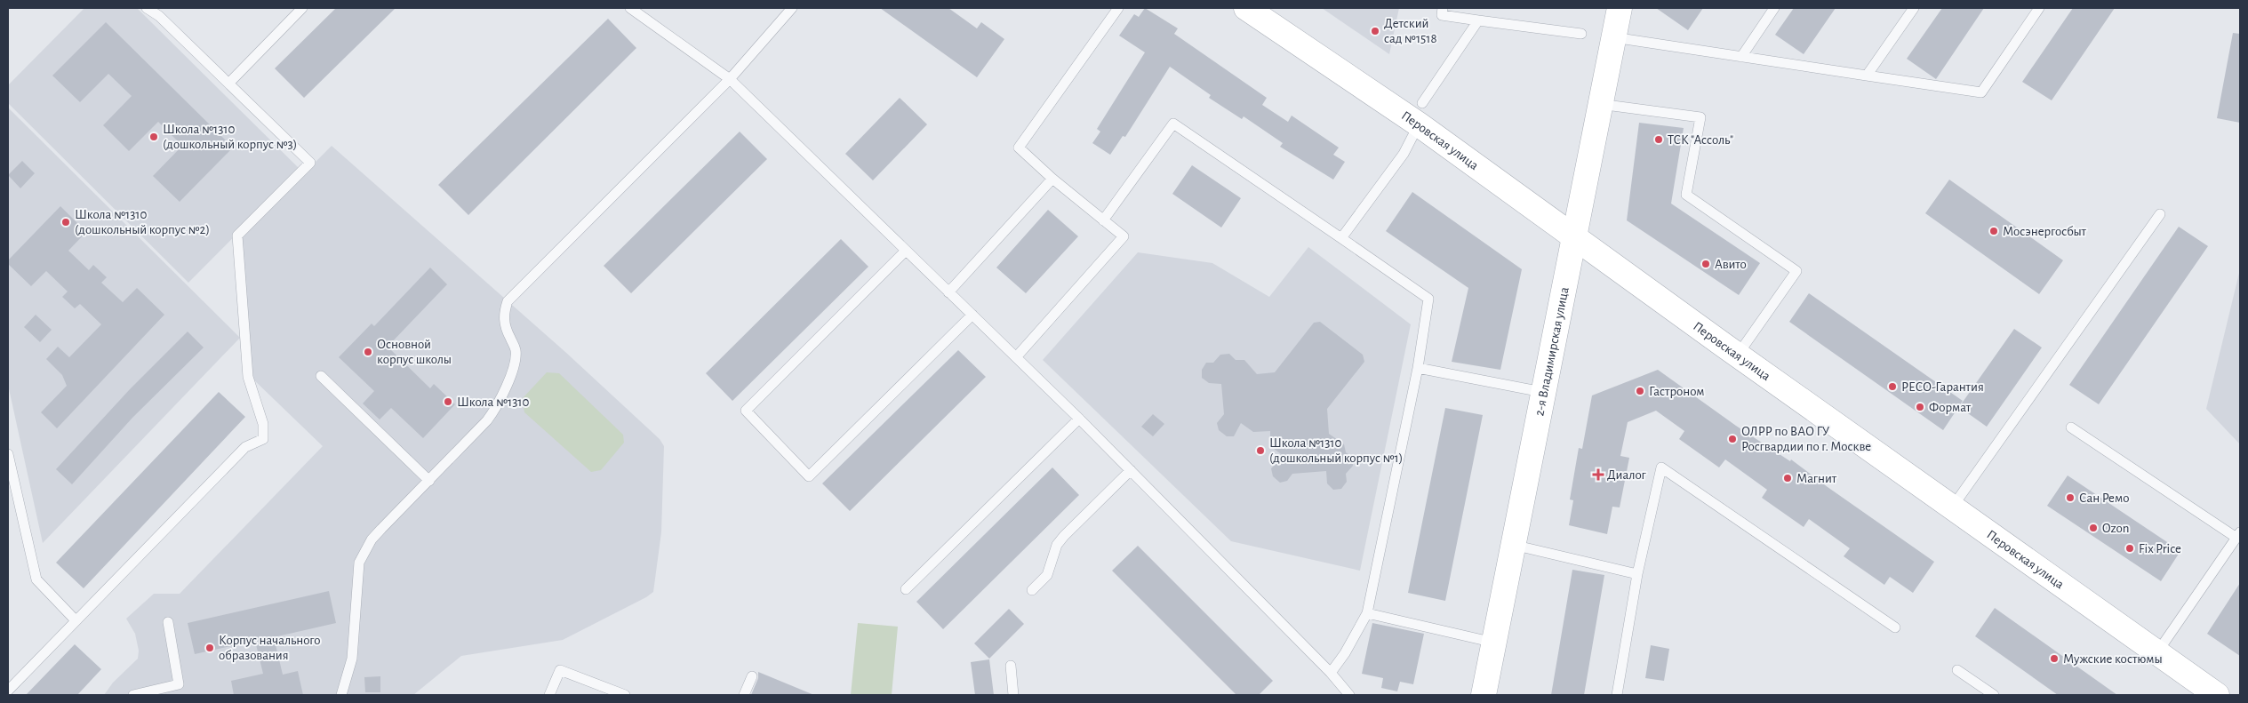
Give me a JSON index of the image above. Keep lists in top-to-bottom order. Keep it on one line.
{"streets":{"main road":["Перовская улица","2-я Владимирская улица"]},"crossings":[["Перовская улица","2-я Владимирская улица"]],"places":{"other":["Детский сад №1518","Школа №1310 (дошкольный корпус №3)","ТСК \"Ассоль\"","Школа №1310 (дошкольный корпус №2)","Мосэнергосбыт","Авито","Основной корпус школы","РЕСО-Гарантия","Гастроном","Школа №1310","Формат","ОЛРР по ВАО ГУ Росгвардии по г. Москве","Школа №1310 (дошкольный корпус №1)","Магнит","Сан Ремо","Ozon","Fix Price","Корпус начального образования","Мужские костюмы"],"health":["Диалог"]}}
